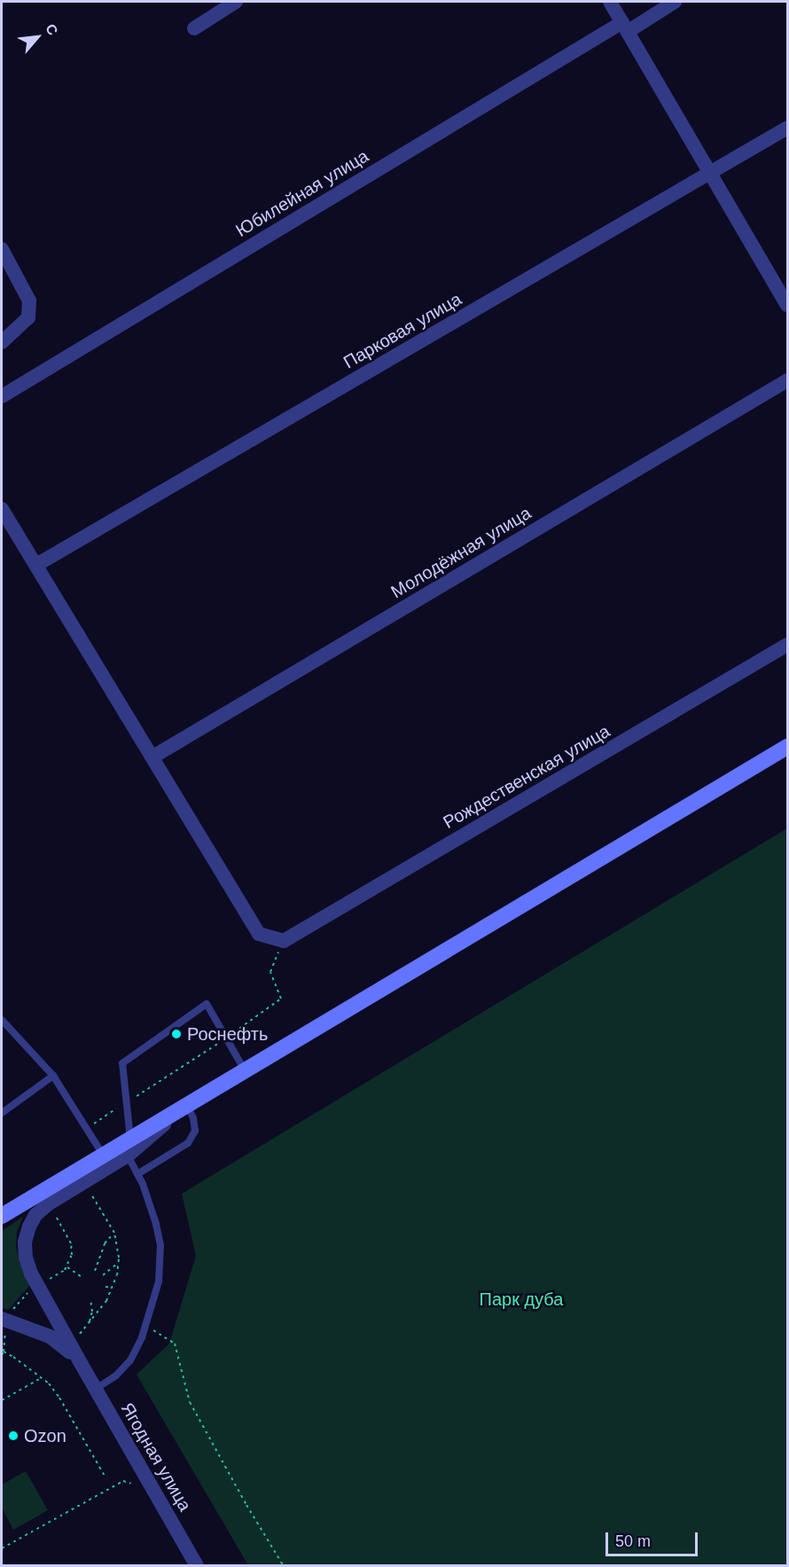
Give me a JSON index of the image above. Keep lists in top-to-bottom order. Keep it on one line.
{"streets":{"street":["Юбилейная улица","Парковая улица","Молодёжная улица","Рождественская улица","Ягодная улица"]},"parks":["Парк дуба"],"places":["Роснефть","Ozon"],"scale_bar":"50 m","north":"top right"}
